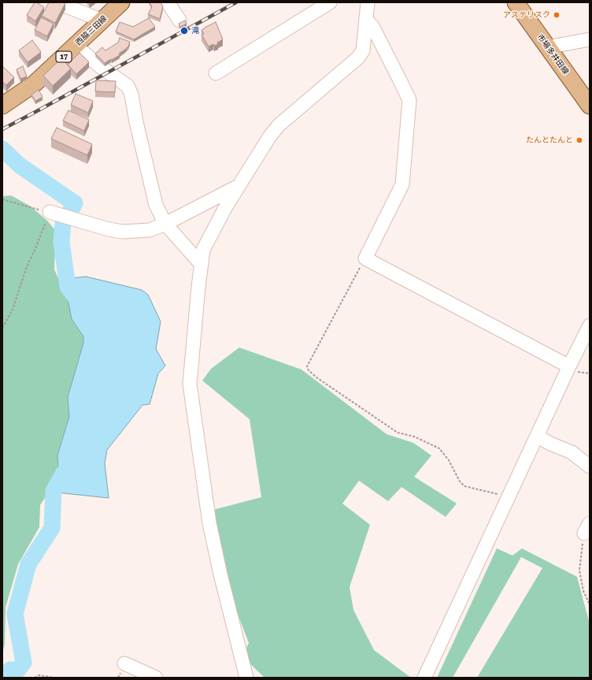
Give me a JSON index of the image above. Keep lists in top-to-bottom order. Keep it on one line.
{"streets":{"main road":["西脇三田線","市場多井田線","17"]},"places":["アステリスク","滝","たんとたんと"]}
